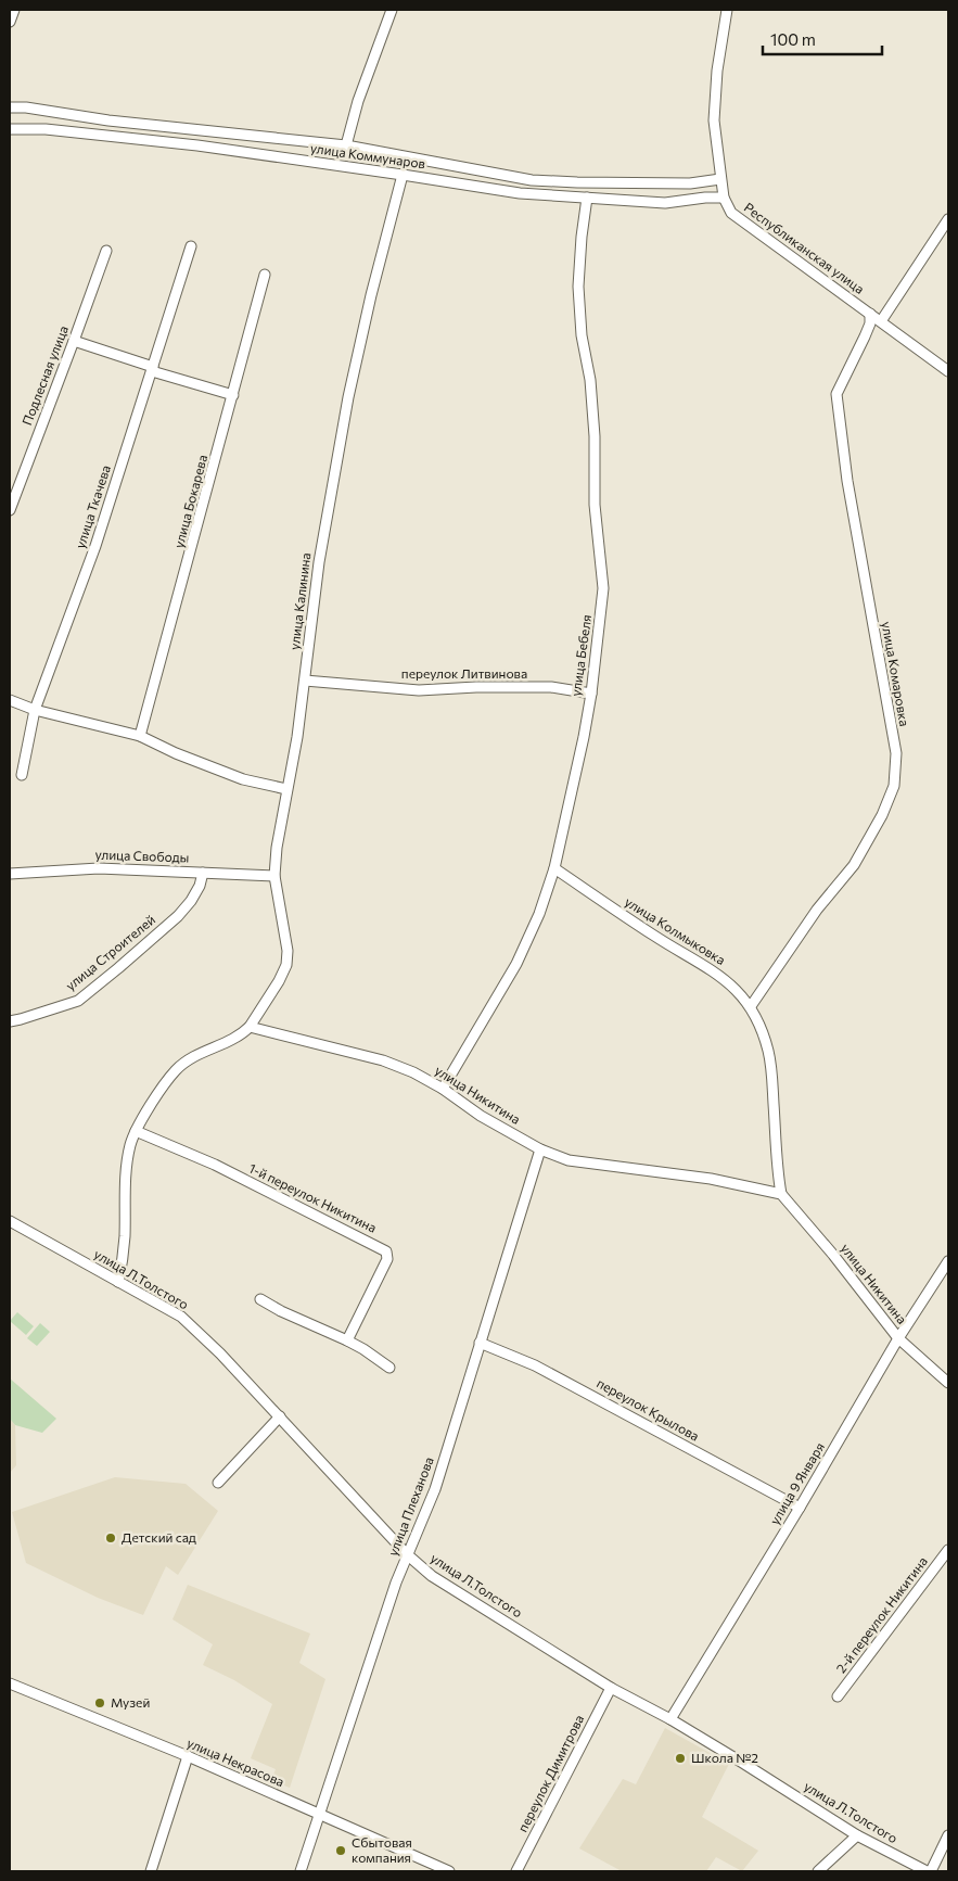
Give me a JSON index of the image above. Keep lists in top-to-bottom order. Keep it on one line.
{"streets":{"street":["улица Коммунаров","Республиканская улица","Подлесная улица","улица Бокарева","улица Ткачева","улица Калинина","улица Бебеля","переулок Литвинова","улица Комаровка","улица Свободы","улица Колмыковка","улица Строителей","улица Никитина","1-й переулок Никитина","улица Л.Толстого","переулок Крылова","улица 9 Января","улица Плеханова","2-й переулок Никитина","улица Некрасова","переулок Димитрова"]},"crossings":[["улица Коммунаров","Республиканская улица"],["улица Коммунаров","улица Калинина"],["улица Коммунаров","улица Бебеля"],["Республиканская улица","улица Комаровка"],["улица Калинина","переулок Литвинова"],["улица Калинина","улица Свободы"],["улица Калинина","улица Никитина"],["улица Бебеля","переулок Литвинова"],["улица Бебеля","улица Колмыковка"],["улица Бебеля","улица Никитина"],["улица Комаровка","улица Колмыковка"],["улица Свободы","улица Строителей"],["улица Колмыковка","улица Никитина"],["улица Никитина","улица 9 Января"],["улица Никитина","улица Плеханова"],["улица Л.Толстого","улица 9 Января"],["улица Л.Толстого","улица Плеханова"],["улица Л.Толстого","переулок Димитрова"],["переулок Крылова","улица 9 Января"],["переулок Крылова","улица Плеханова"],["улица Плеханова","улица Некрасова"]],"places":["Детский сад","Музей","Школа №2","Сбытовая компания"],"scale_bar":"100 m"}
